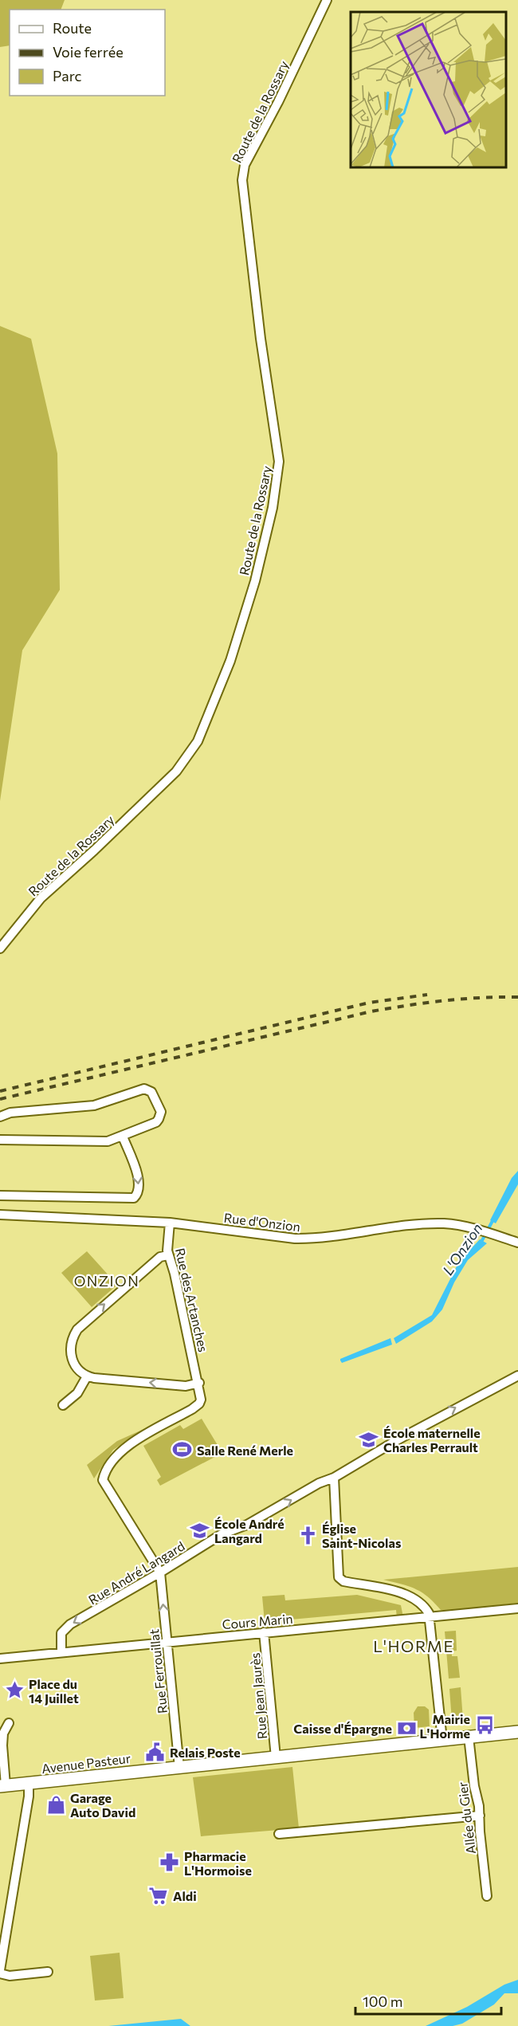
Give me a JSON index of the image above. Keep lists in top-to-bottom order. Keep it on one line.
{"streets":{"main road":["Avenue Pasteur"],"street":["Route de la Rossary","Rue d'Onzion","Rue des Artanches","Rue André Langard","Cours Marin","Rue Ferrouillat","Rue Jean Jaurès","Allée du Gier"]},"crossings":[["Rue d'Onzion","Rue des Artanches"],["Rue des Artanches","Rue André Langard"],["Rue des Artanches","Rue Ferrouillat"],["Rue André Langard","Cours Marin"],["Rue André Langard","Rue Ferrouillat"],["Cours Marin","Rue Ferrouillat"],["Cours Marin","Rue Jean Jaurès"],["Rue Ferrouillat","Avenue Pasteur"],["Rue Jean Jaurès","Avenue Pasteur"],["Avenue Pasteur","Allée du Gier"]],"one_way":["Rue Ferrouillat"],"districts":["ONZION","L'HORME"],"water":["L'Onzion"],"places":{"school or university":["École maternelle Charles Perrault","École André Langard"],"sports":["Salle René Merle"],"church":["Église Saint-Nicolas"],"place":["Place du 14 Juillet"],"bus stop":["Mairie L'Horme"],"bank":["Caisse d'Épargne"],"public building":["Relais Poste"],"shop":["Garage Auto David"],"pharmacy":["Pharmacie L'Hormoise"],"supermarket":["Aldi"]},"legend":["Route","Voie ferrée","Parc"],"scale_bar":"100 m"}
